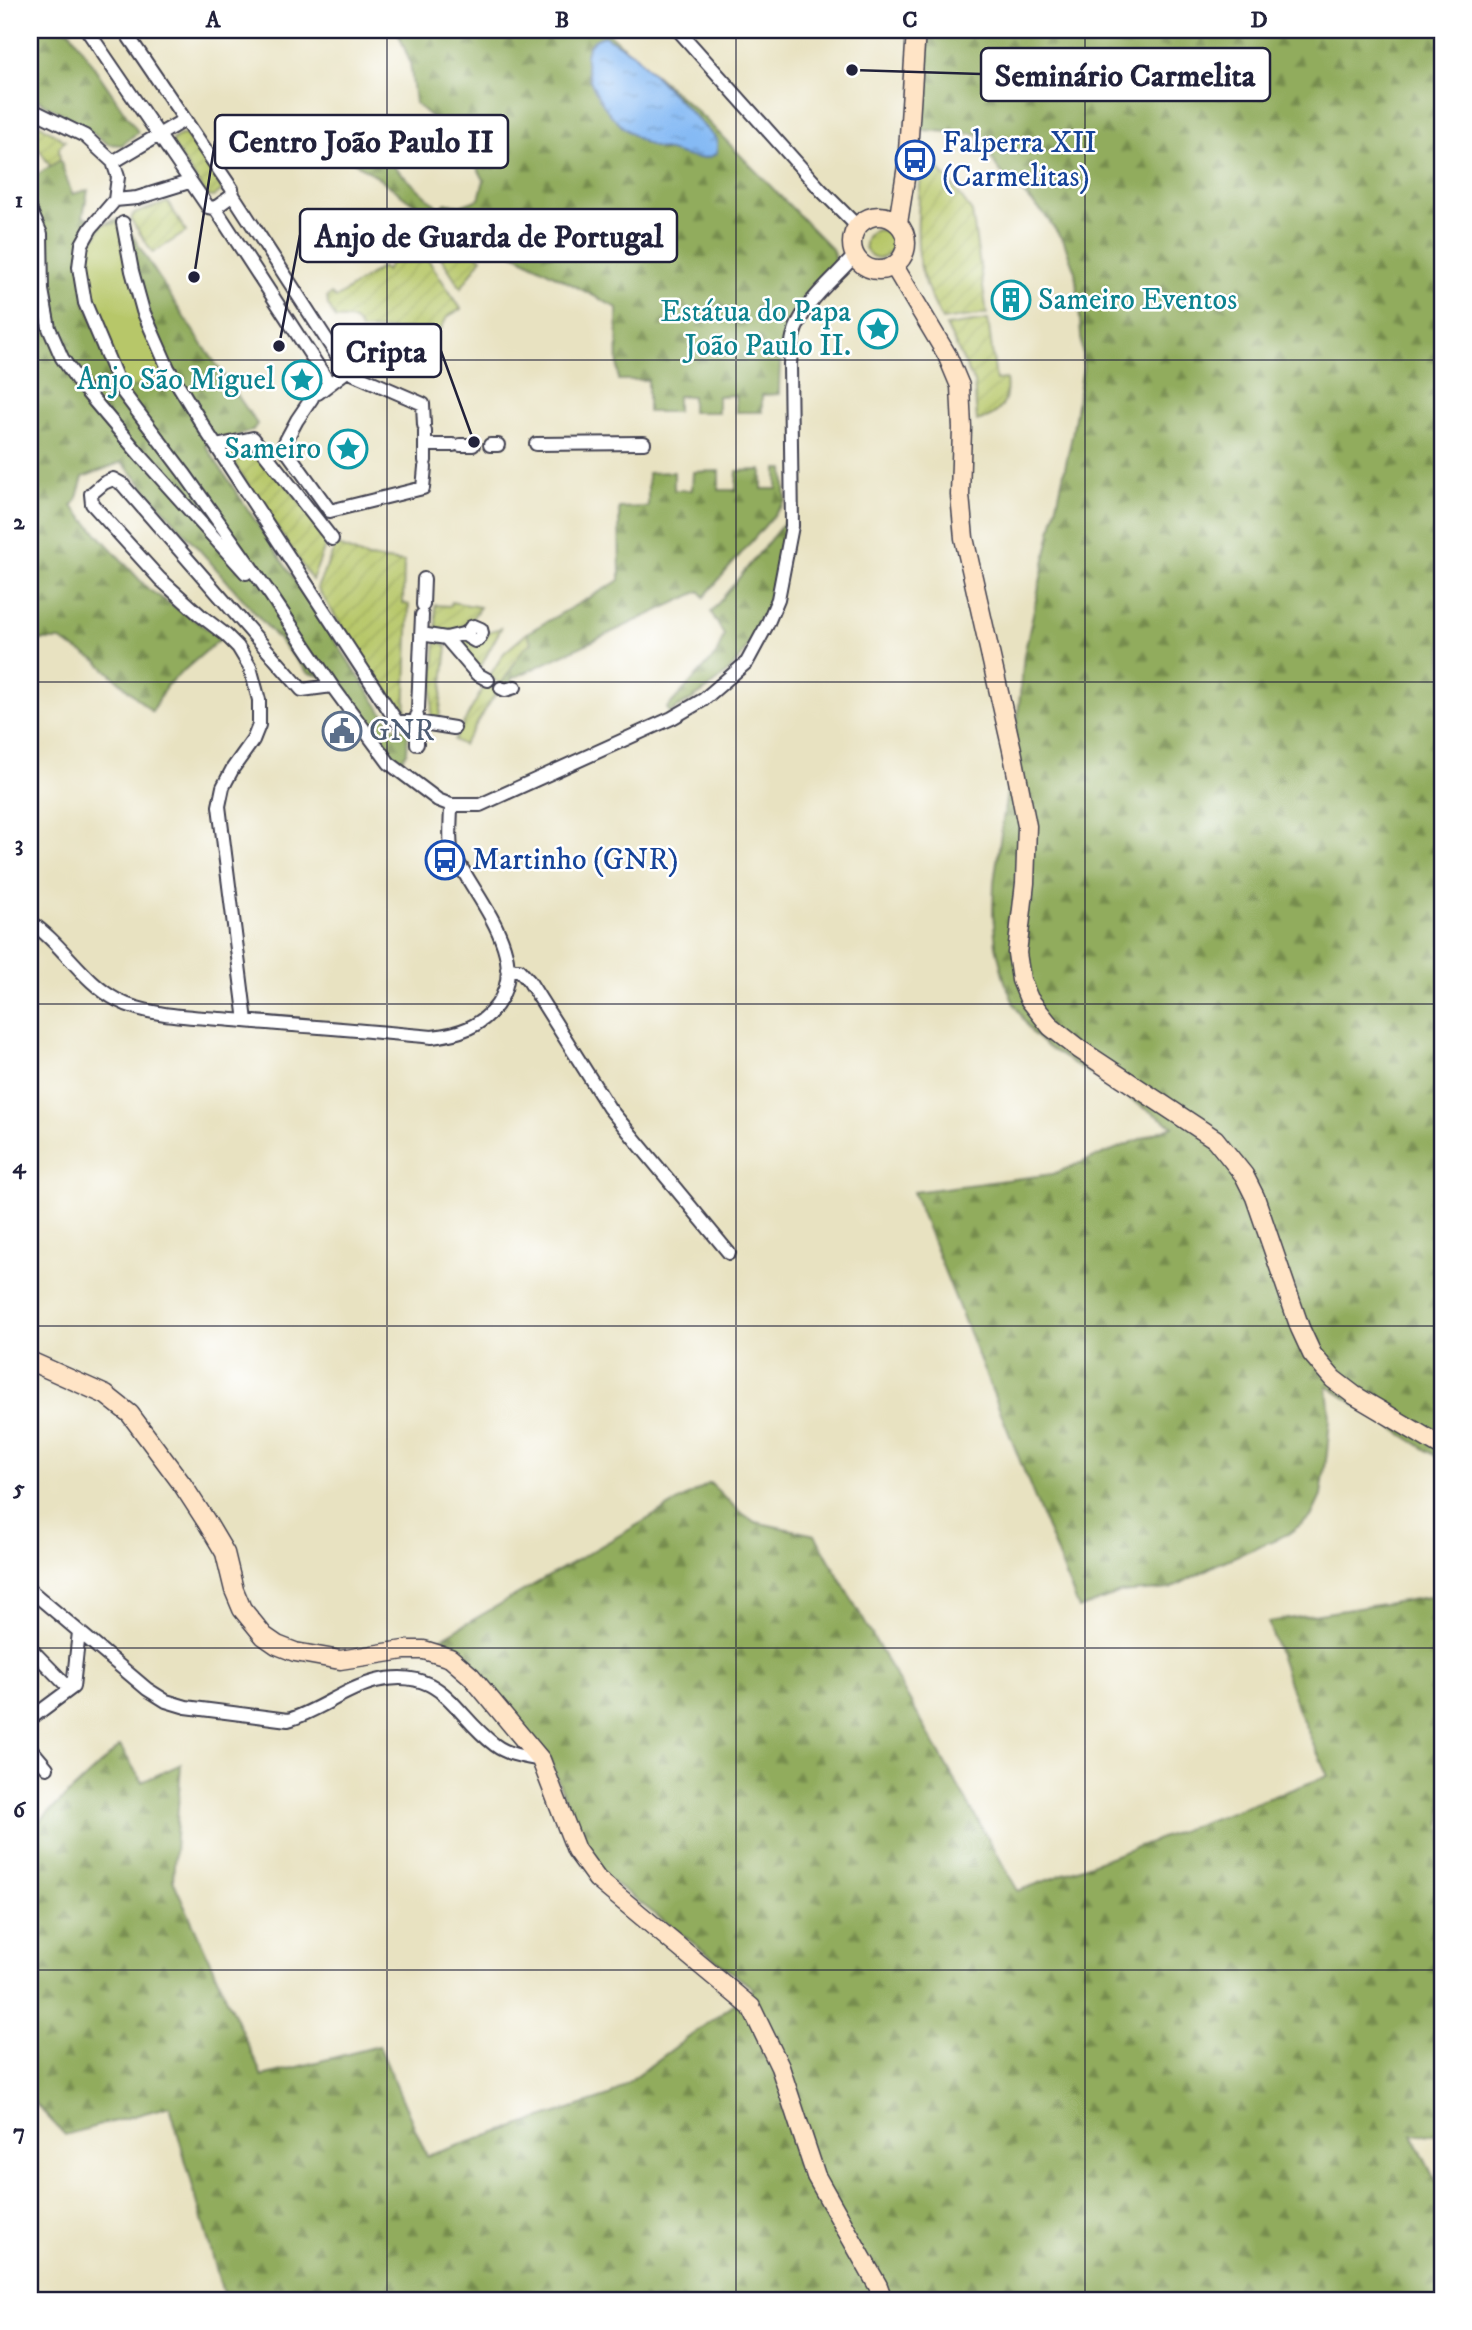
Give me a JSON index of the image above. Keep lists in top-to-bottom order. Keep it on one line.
{"places":{"other":["Seminário Carmelita","Centro João Paulo II","Anjo de Guarda de Portugal","Cripta"],"bus stop":["Falperra XII (Carmelitas)","Martinho (GNR)"],"building":["Sameiro Eventos"],"place":["Estátua do Papa João Paulo II.","Anjo São Miguel","Sameiro"],"public building":["GNR"]},"grid":{"columns":["A","B","C","D"],"rows":["1","2","3","4","5","6","7"]}}
